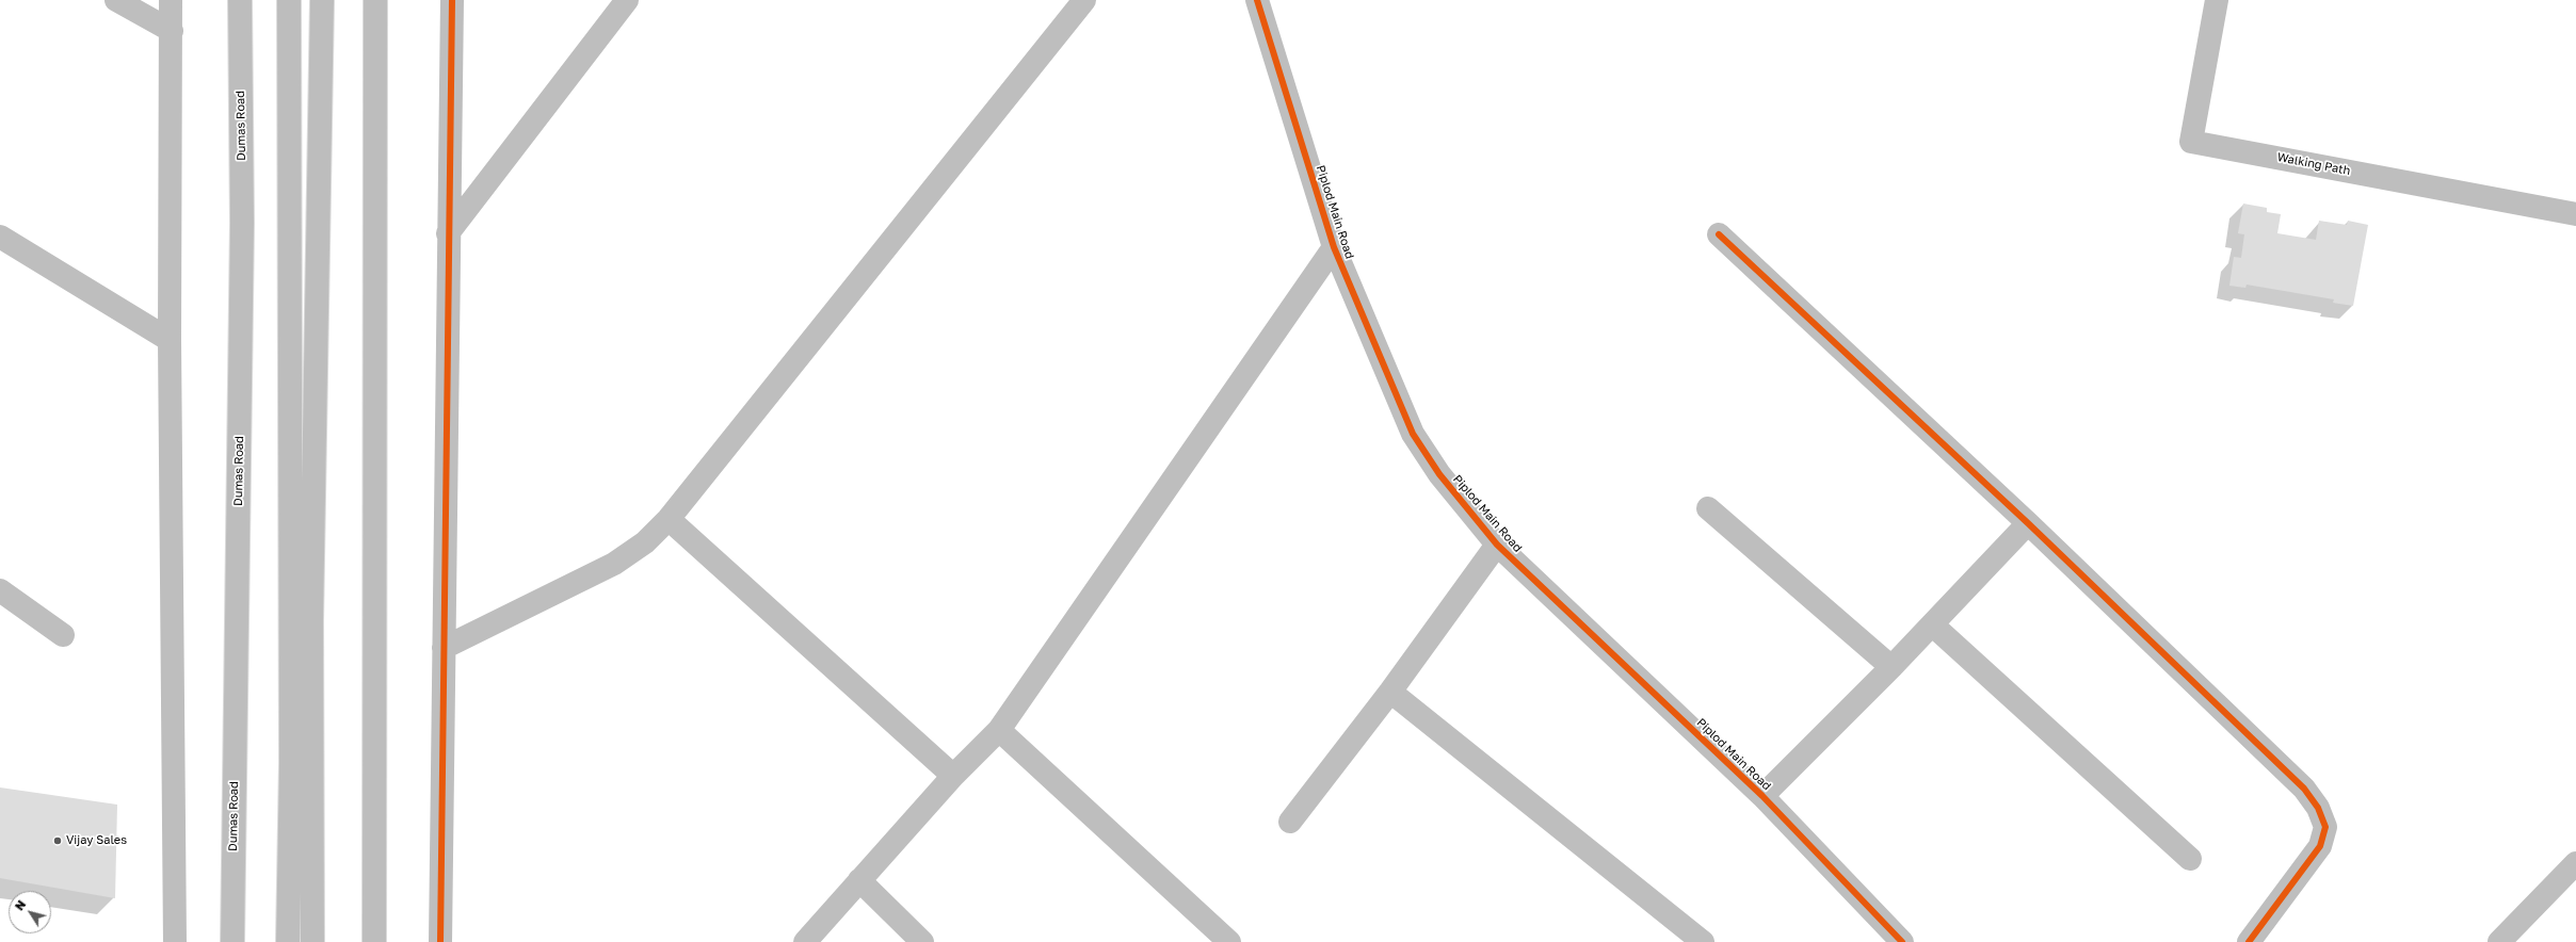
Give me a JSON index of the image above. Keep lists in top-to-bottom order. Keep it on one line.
{"streets":{"main road":["Dumas Road"],"street":["Walking Path","Piplod Main Road"]},"places":["Vijay Sales"],"north":"top left"}
